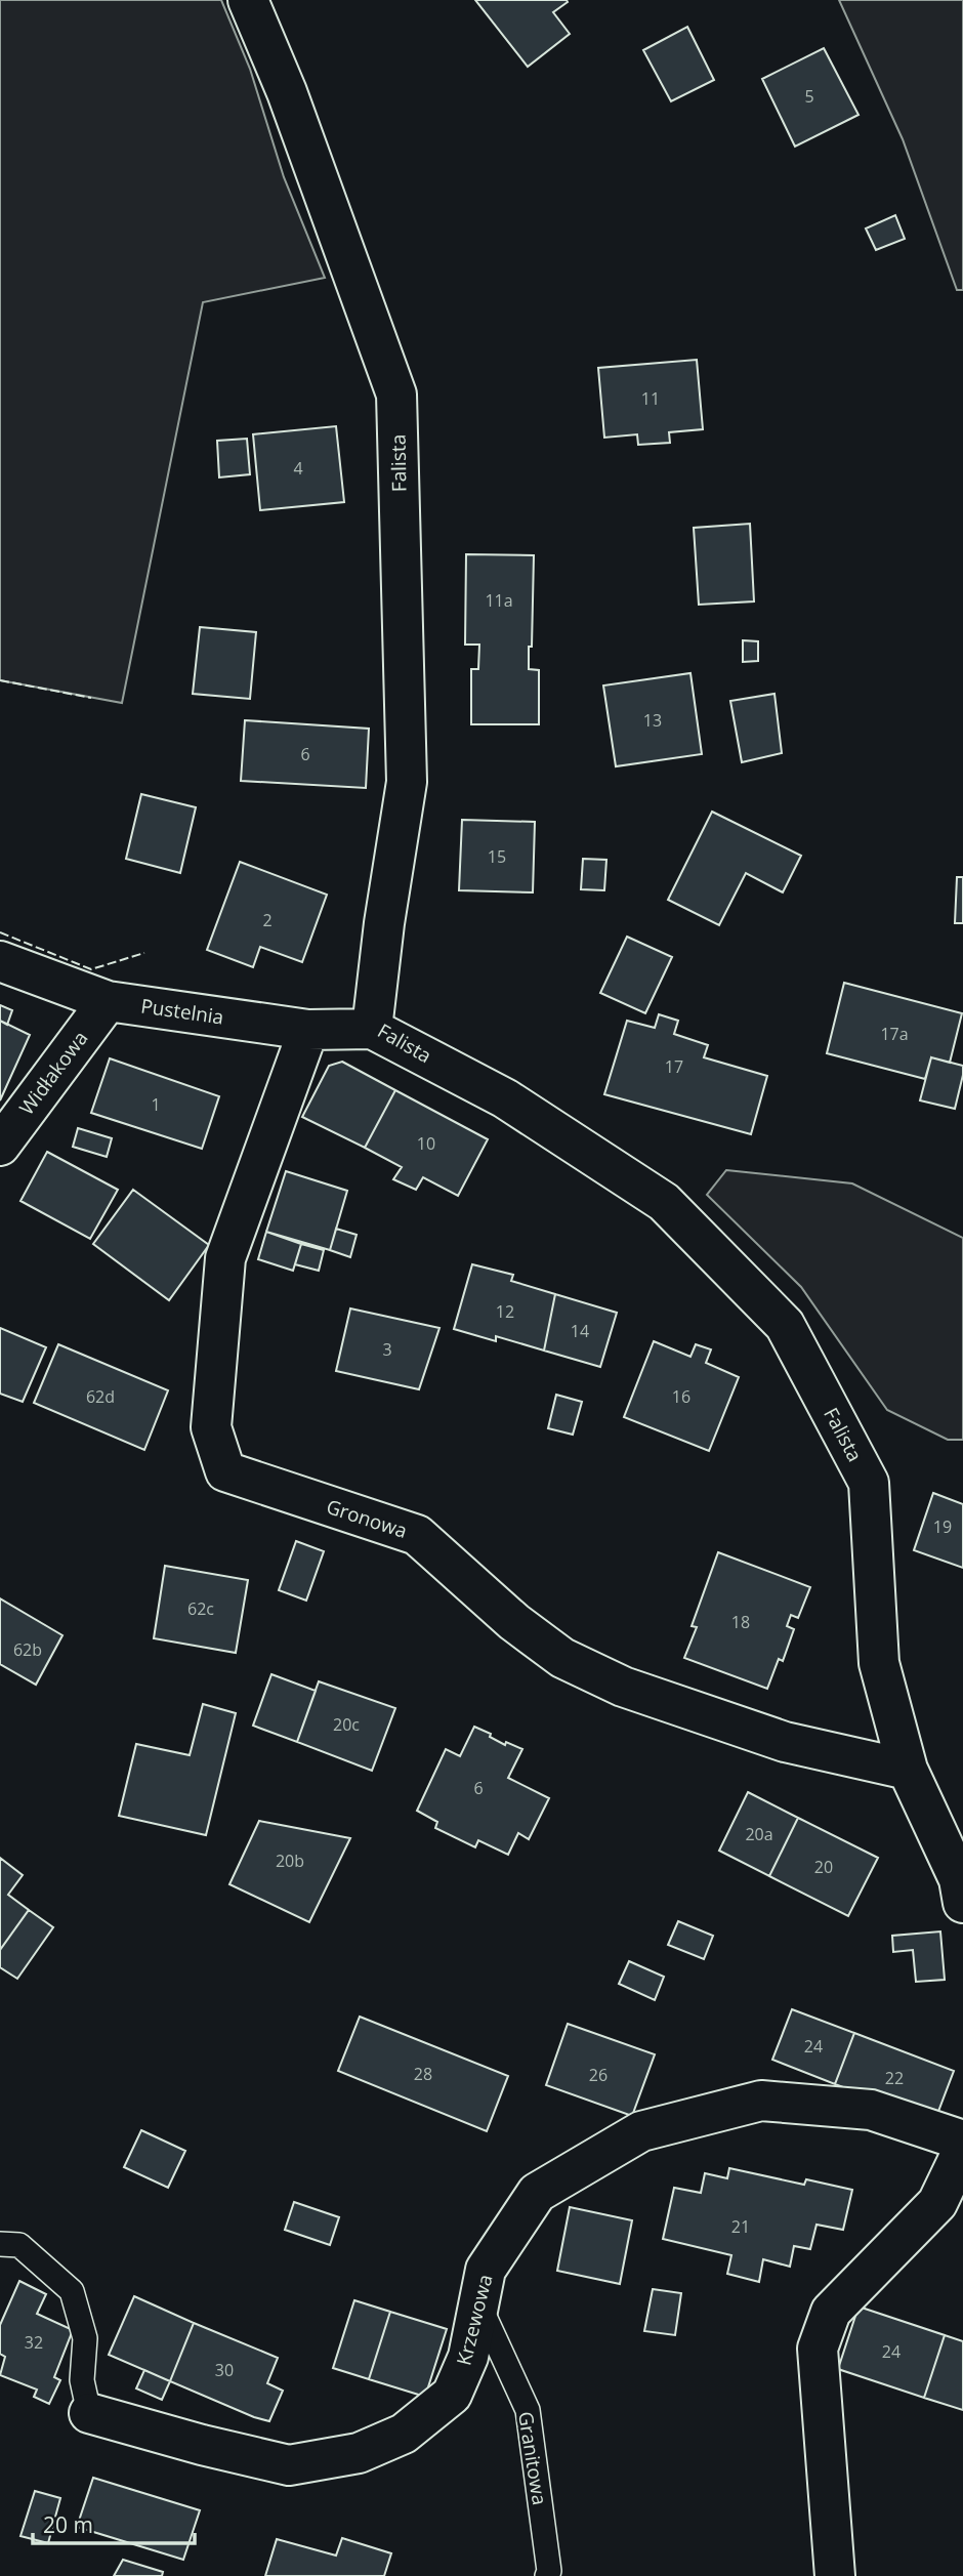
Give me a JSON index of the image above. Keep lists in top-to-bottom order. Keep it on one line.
{"streets":{"street":["Falista","Pustelnia","Widłakowa","Gronowa","Krzewowa"],"lane":["Granitowa"]},"crossings":[["Falista","Pustelnia"],["Falista","Gronowa"],["Pustelnia","Widłakowa"],["Pustelnia","Gronowa"],["Krzewowa","Granitowa"]],"house_numbers":["5","11","4","11a","13","6","15","2","17a","17","1","10","12","14","3","62d","16","19","62c","18","62b","20c","6","20a","20b","20","24","28","26","22","21","32","24","30"],"scale_bar":"20 m"}
